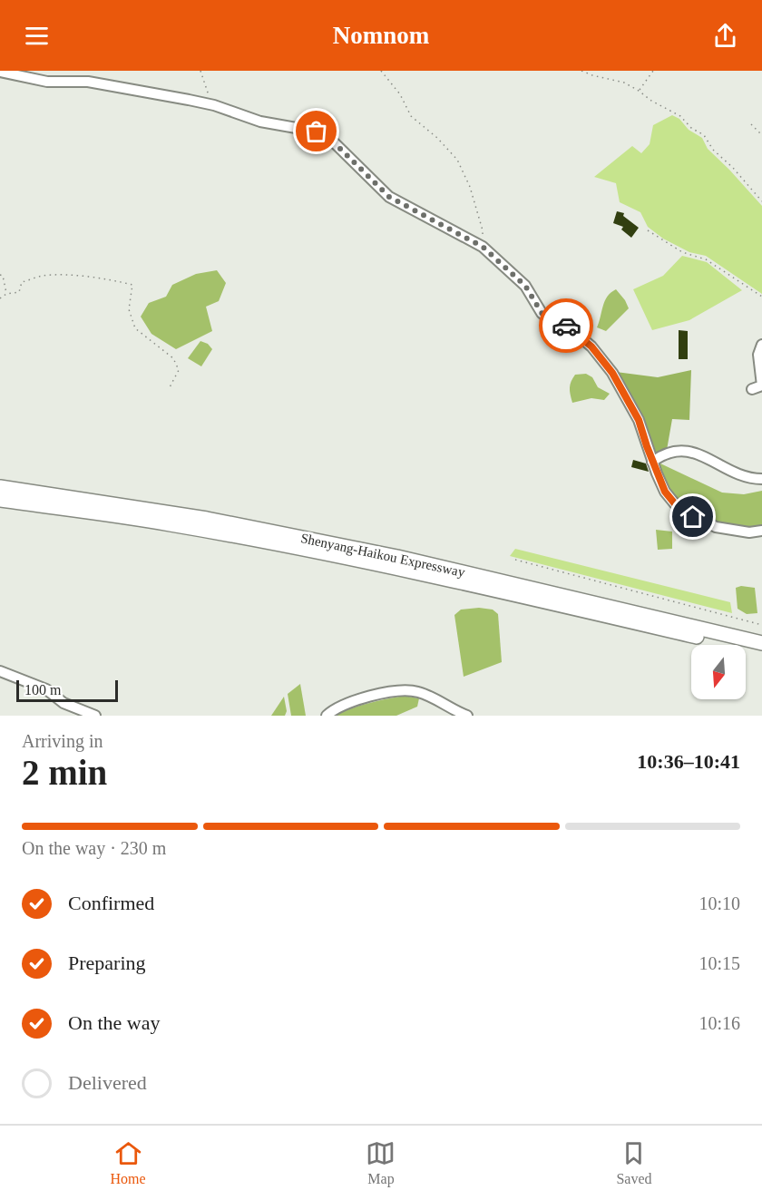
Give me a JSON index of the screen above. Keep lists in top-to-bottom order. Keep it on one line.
{"streets":{"highway":["Shenyang-Haikou Expressway"]},"scale_bar":"100 m","north":"bottom","page":{"header":"Nomnom","scale":"100 m","heading":["2 min","Arriving in","10:36–10:41"],"bar":"On the way · 230 m","list":[["Confirmed","10:10"],["Preparing","10:15"],["On the way","10:16"],"Delivered"],"tabs":["Home","Map","Saved"]}}
